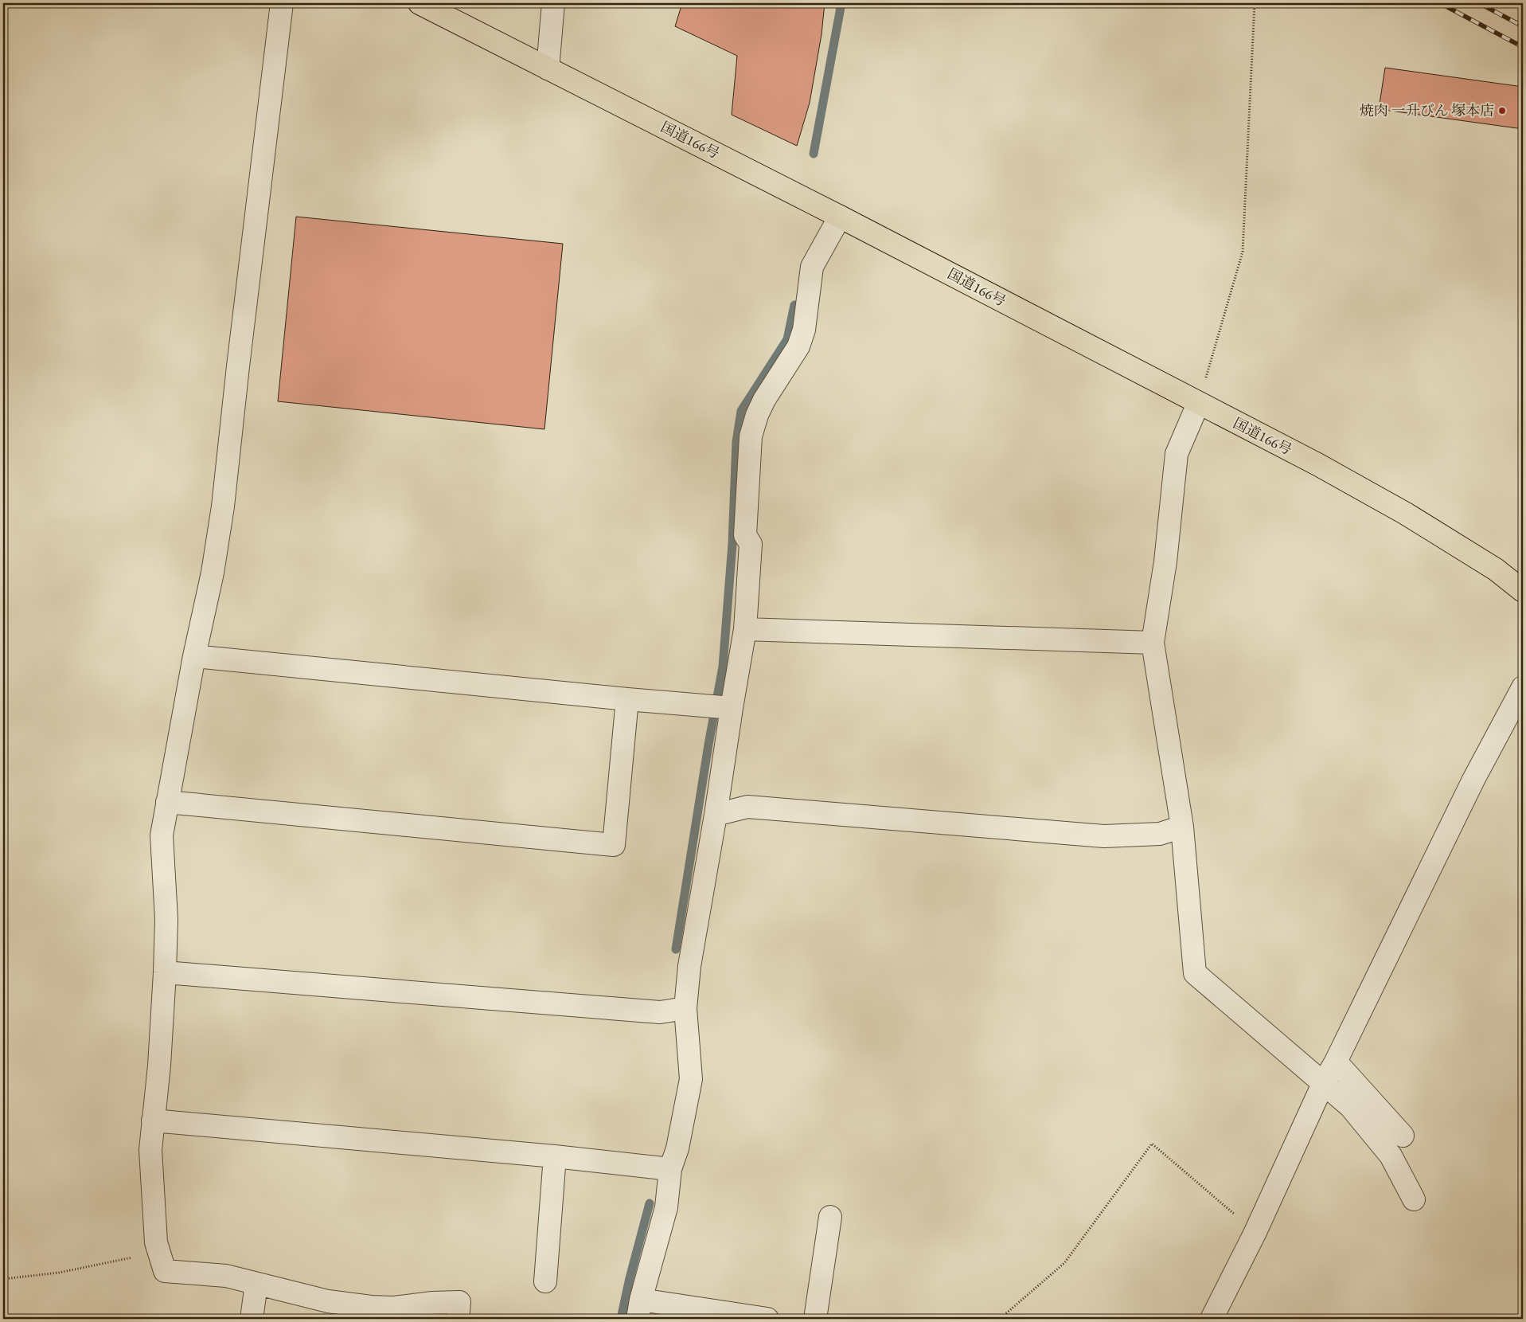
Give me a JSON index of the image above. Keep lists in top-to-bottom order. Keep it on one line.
{"streets":{"highway":["国道166号"]},"places":["焼肉 一升びん 塚本店"]}
